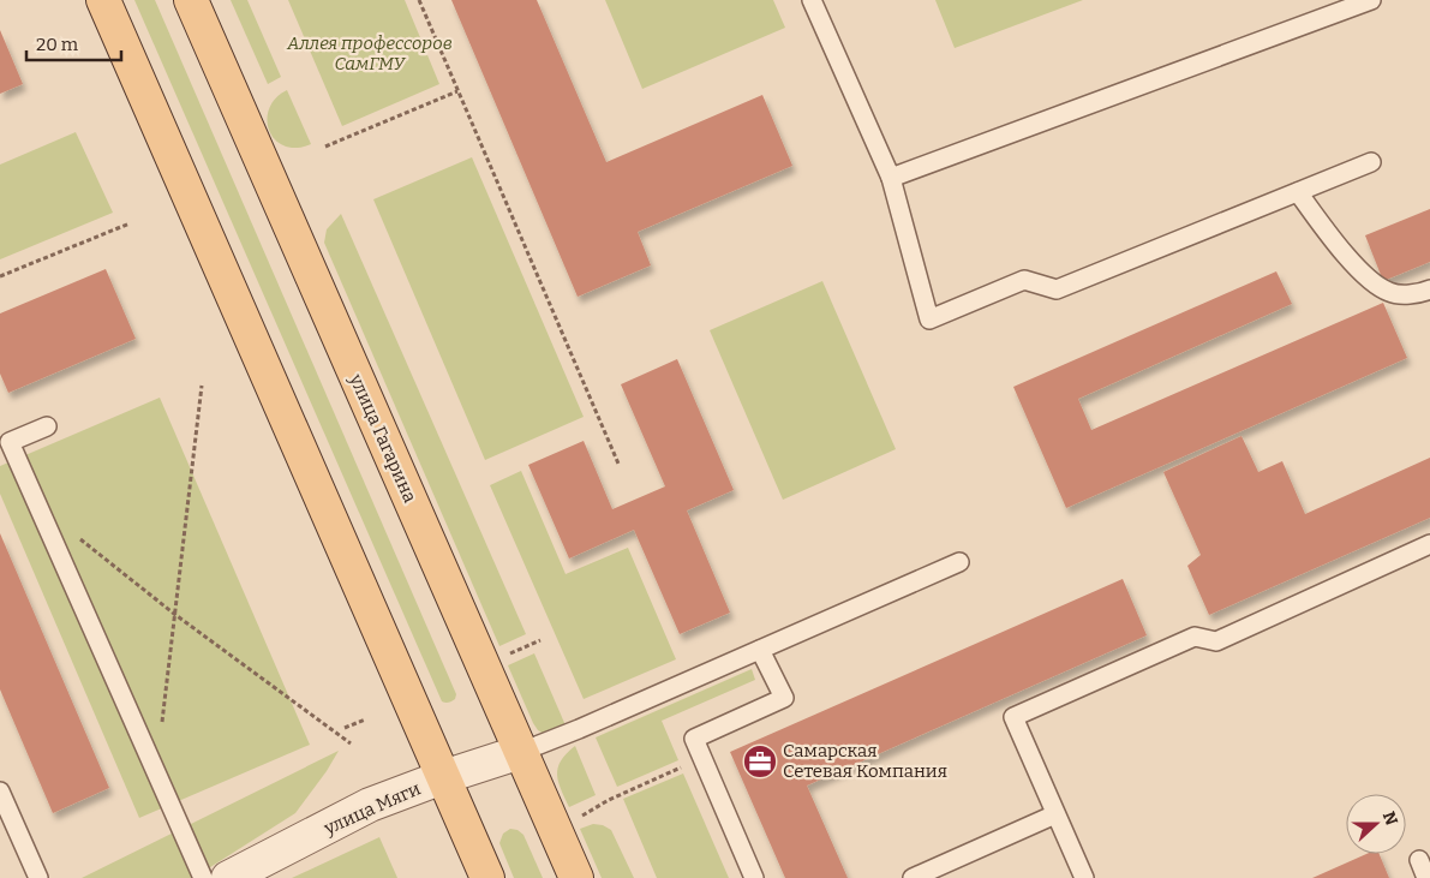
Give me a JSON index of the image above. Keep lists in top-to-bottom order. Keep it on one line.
{"streets":{"main road":["улица Гагарина"],"street":["улица Мяги"]},"crossings":[["улица Гагарина","улица Мяги"]],"parks":["Аллея профессоров СамГМУ"],"places":{"office":["Самарская Сетевая Компания"]},"scale_bar":"20 m","north":"right"}
